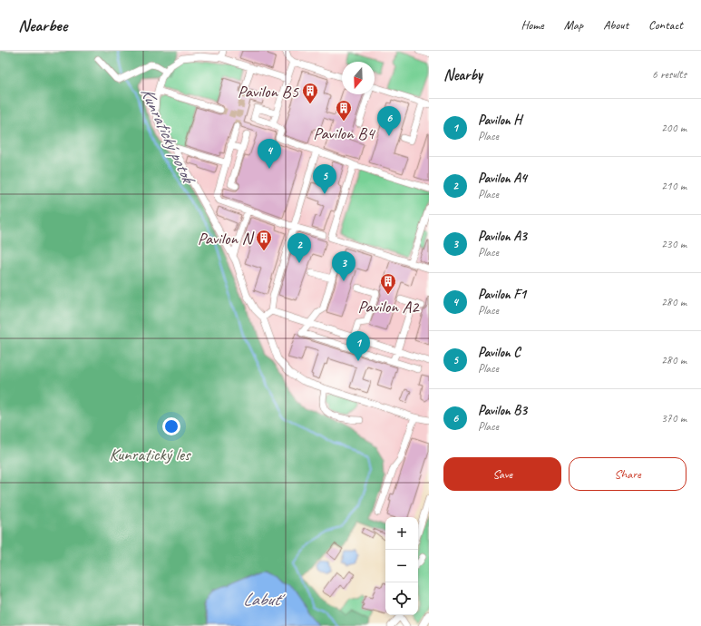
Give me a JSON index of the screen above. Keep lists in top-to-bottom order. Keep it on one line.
{"water":["Kunratický potok","Labuť"],"parks":["Kunratický les"],"places":{"building":["Pavilon B5","Pavilon B4","Pavilon N","Pavilon A2"]},"north":"bottom","page":{"header":"Nearbee","nav":["Home","Map","About","Contact"],"heading":["Nearby","6 results"],"list":[{"mark":"1","name":"Pavilon H","note":"Place","value":"200 m"},{"mark":"2","name":"Pavilon A4","note":"Place","value":"210 m"},{"mark":"3","name":"Pavilon A3","note":"Place","value":"230 m"},{"mark":"4","name":"Pavilon F1","note":"Place","value":"280 m"},{"mark":"5","name":"Pavilon C","note":"Place","value":"280 m"},{"mark":"6","name":"Pavilon B3","note":"Place","value":"370 m"}],"pins":["6","4","5","2","3","1"],"buttons":["Save","Share"],"map_buttons":["+","−"]}}
